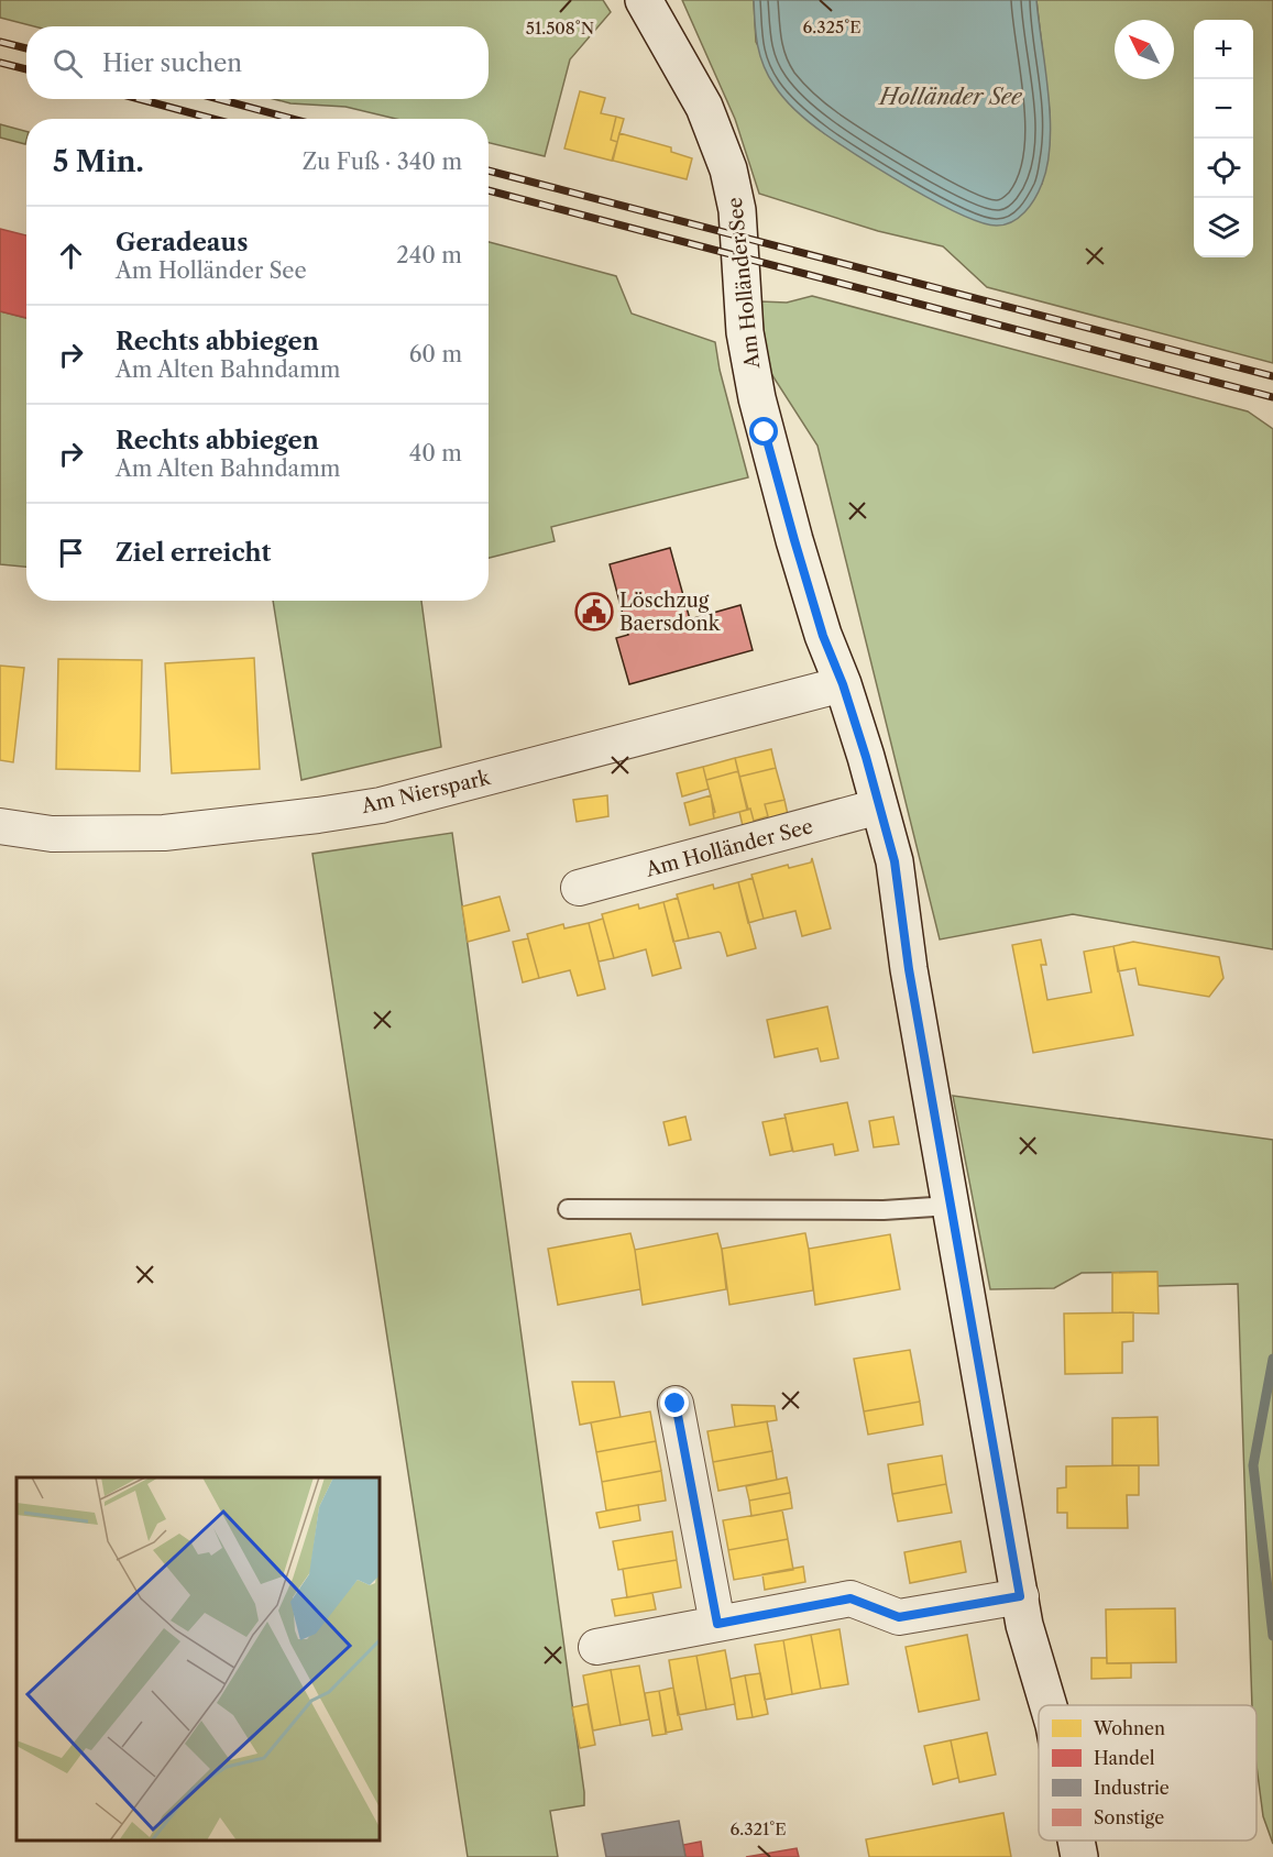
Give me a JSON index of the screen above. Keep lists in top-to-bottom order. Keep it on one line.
{"streets":{"street":["Am Holländer See","Am Nierspark"]},"crossings":[["Am Holländer See","Am Nierspark"]],"water":["Holländer See"],"places":{"public building":["Löschzug Baersdonk"]},"legend":["Wohnen","Handel","Industrie","Sonstige"],"north":"top left","page":{"map_buttons":["+","−"],"search":"Hier suchen","heading":["5 Min.","Zu Fuß · 340 m"],"list":[["Geradeaus","Am Holländer See","240 m"],["Rechts abbiegen","Am Alten Bahndamm","60 m"],["Rechts abbiegen","Am Alten Bahndamm","40 m"],"Ziel erreicht"]},"coordinates":["6.325°E","51.508°N","6.321°E"]}
